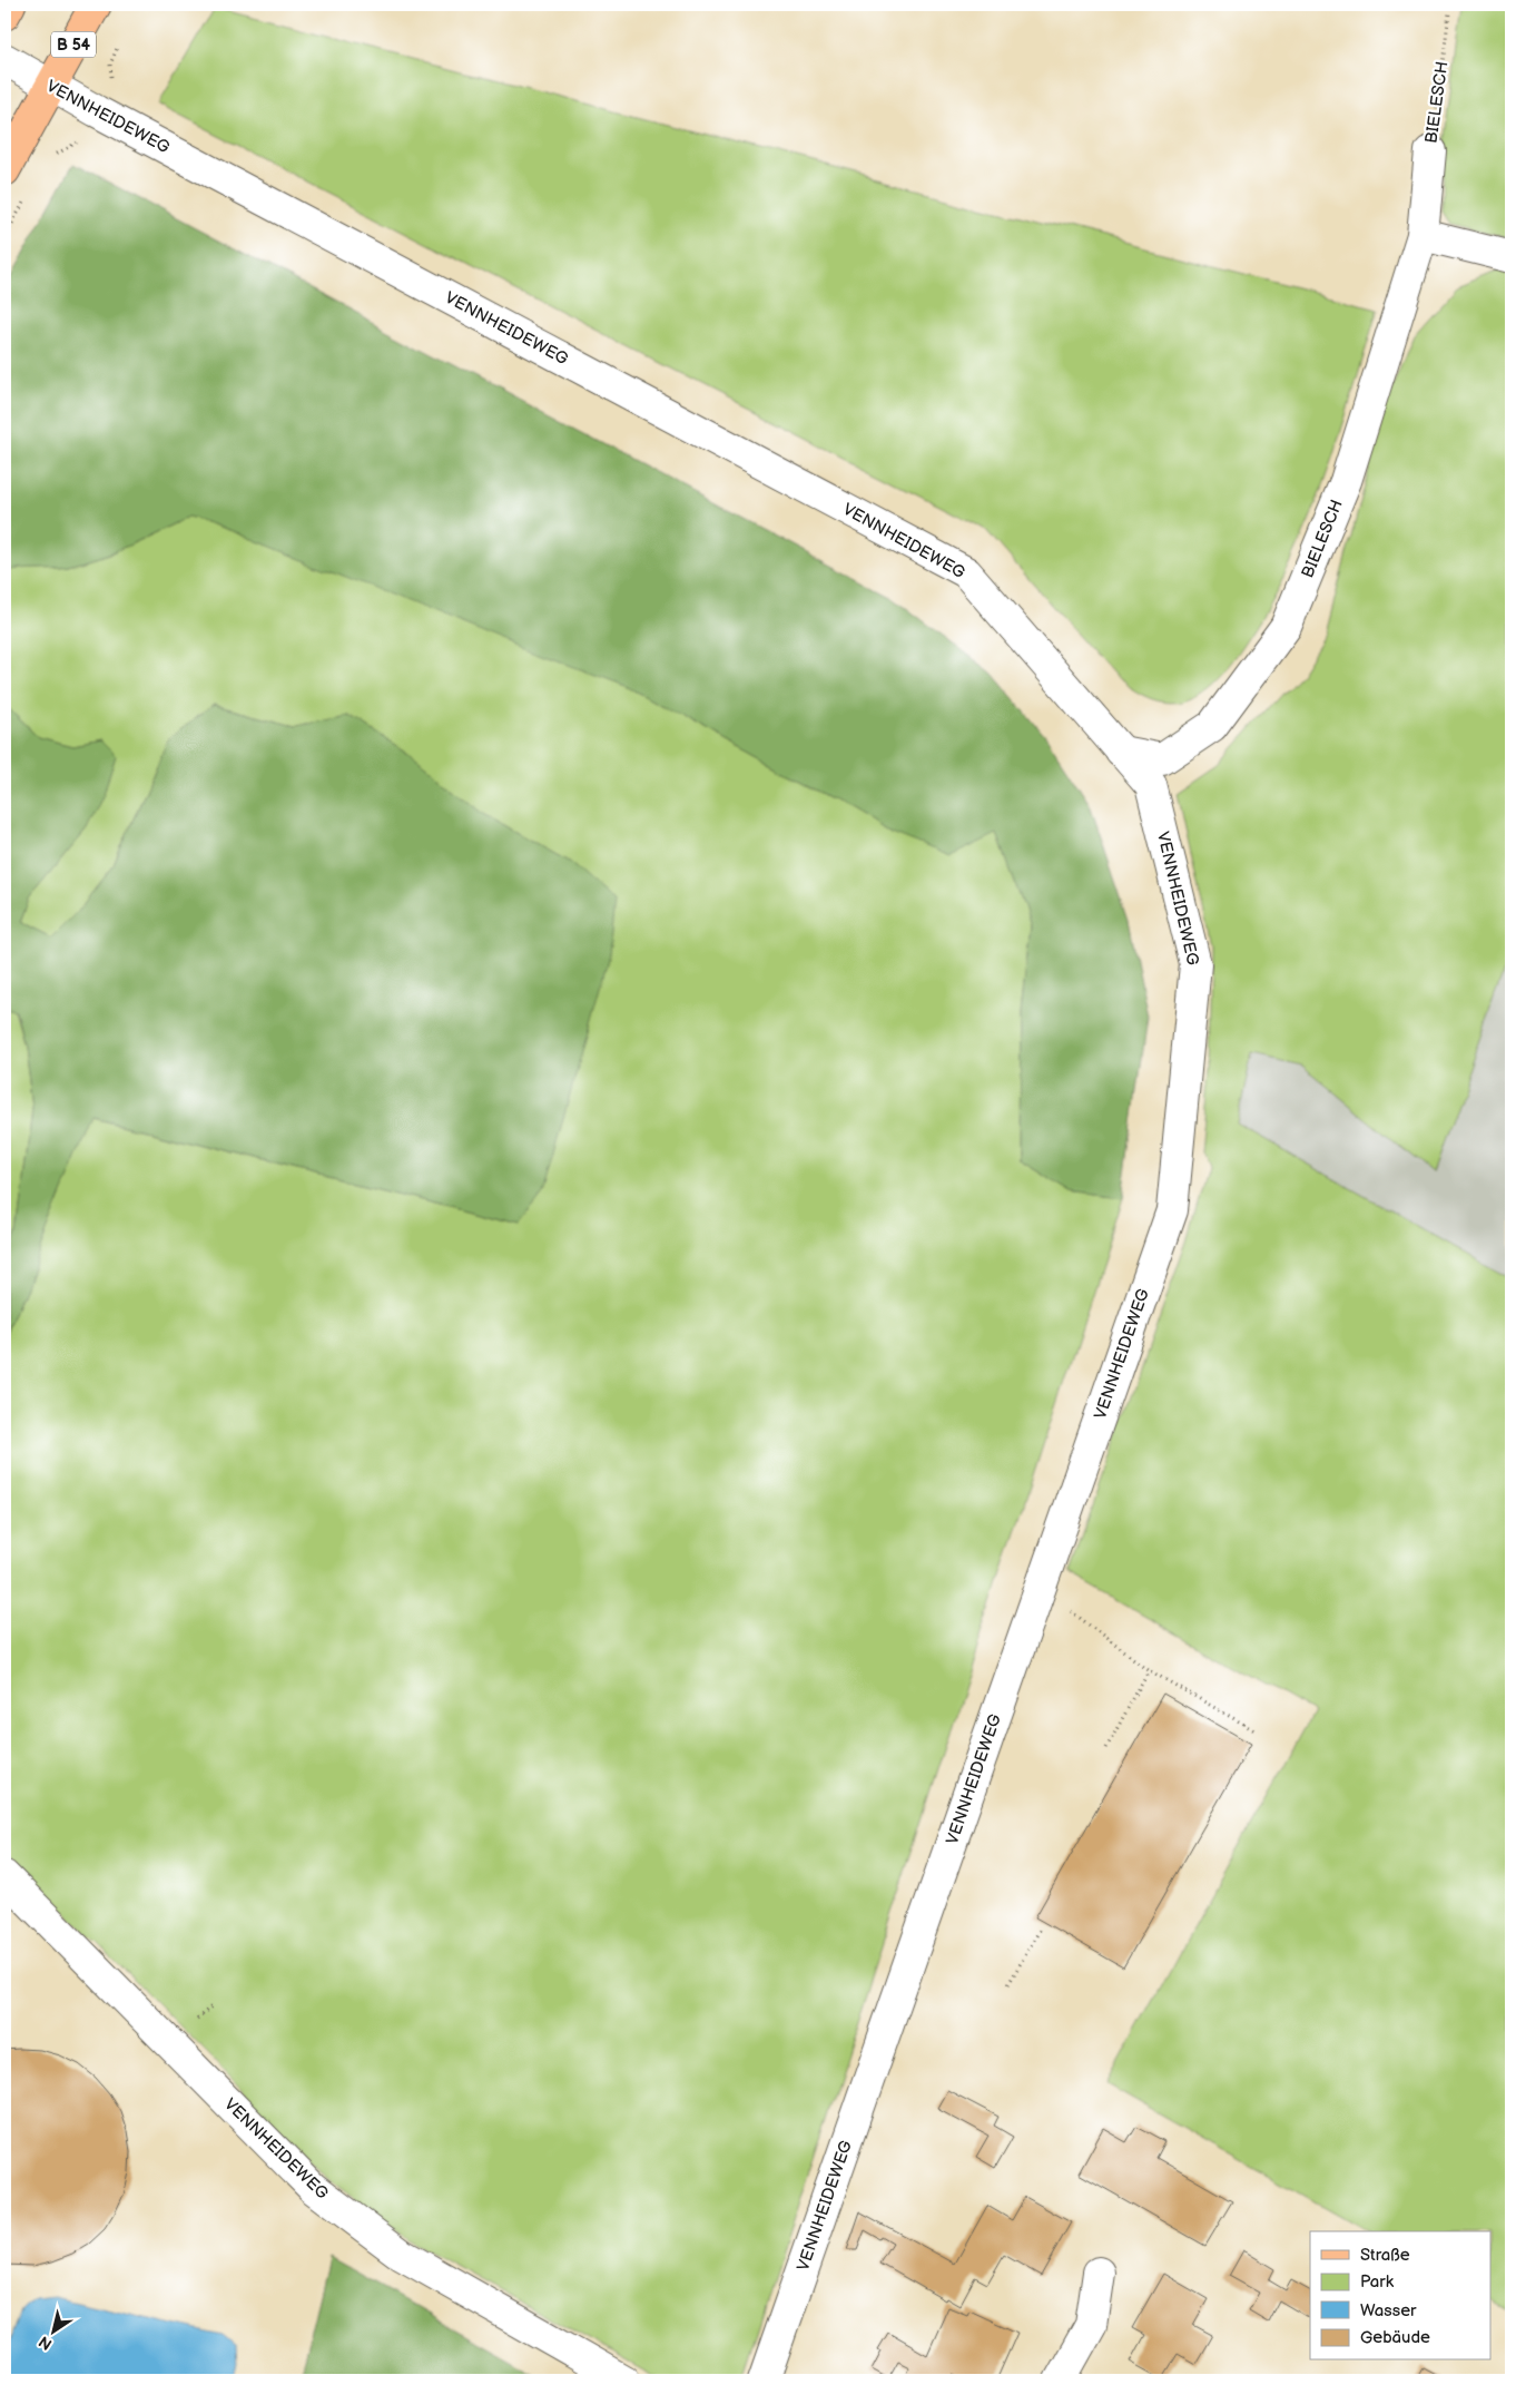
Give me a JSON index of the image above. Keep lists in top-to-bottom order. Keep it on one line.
{"streets":{"main road":["B 54"],"street":["BIELESCH","VENNHEIDEWEG"]},"crossings":[["B 54","VENNHEIDEWEG"],["BIELESCH","VENNHEIDEWEG"]],"legend":["Straße","Park","Wasser","Gebäude"],"north":"bottom left"}
